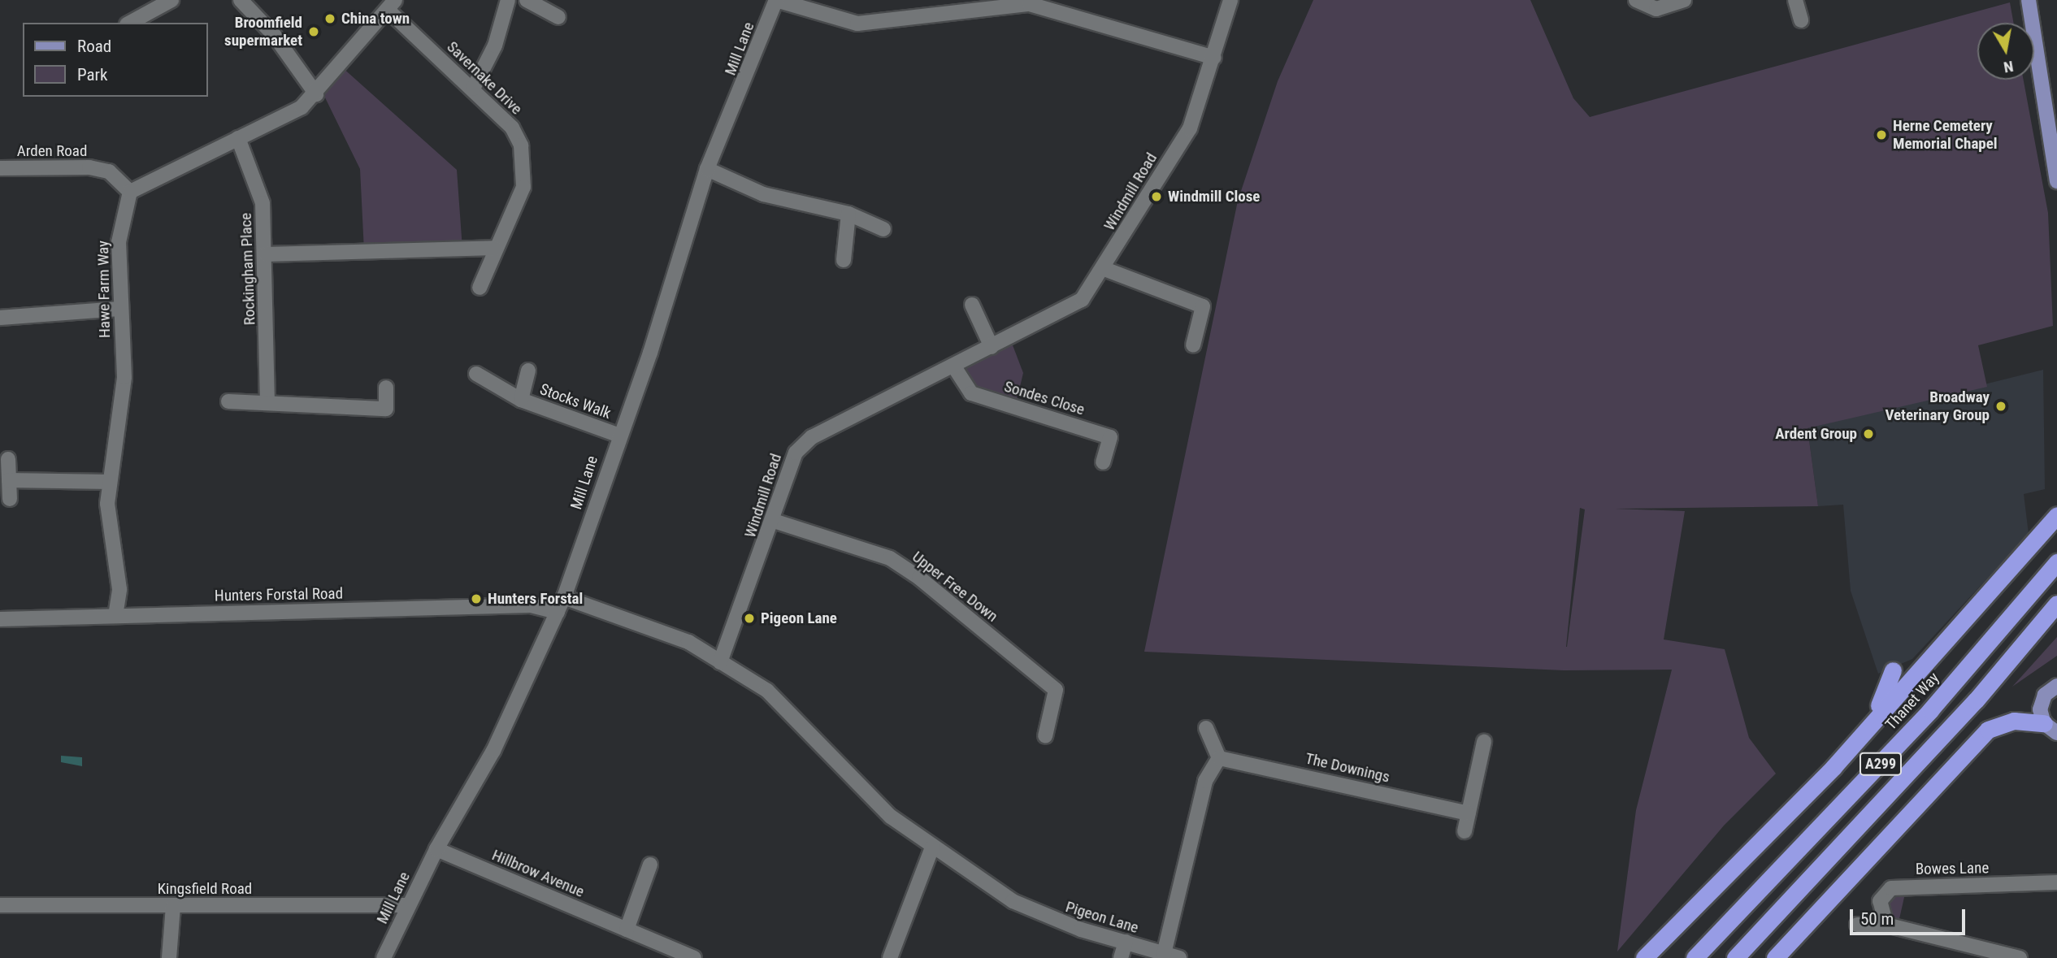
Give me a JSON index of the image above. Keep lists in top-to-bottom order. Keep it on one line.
{"streets":{"highway":["Thanet Way","A299"],"street":["Mill Lane","Savernake Drive","Arden Road","Windmill Road","Rockingham Place","Hawe Farm Way","Sondes Close","Stocks Walk","Upper Free Down","Hunters Forstal Road","The Downings","Bowes Lane","Hillbrow Avenue","Kingsfield Road","Pigeon Lane"]},"crossings":[["Mill Lane","Stocks Walk"],["Mill Lane","Hunters Forstal Road"],["Mill Lane","Hillbrow Avenue"],["Mill Lane","Kingsfield Road"],["Mill Lane","Pigeon Lane"],["Arden Road","Hawe Farm Way"],["Windmill Road","Sondes Close"],["Windmill Road","Upper Free Down"],["Windmill Road","Pigeon Lane"],["Hawe Farm Way","Hunters Forstal Road"]],"places":["China town","Broomfield supermarket","Herne Cemetery Memorial Chapel","Windmill Close","Broadway Veterinary Group","Ardent Group","Hunters Forstal","Pigeon Lane"],"legend":["Road","Park"],"scale_bar":"50 m","north":"bottom"}
